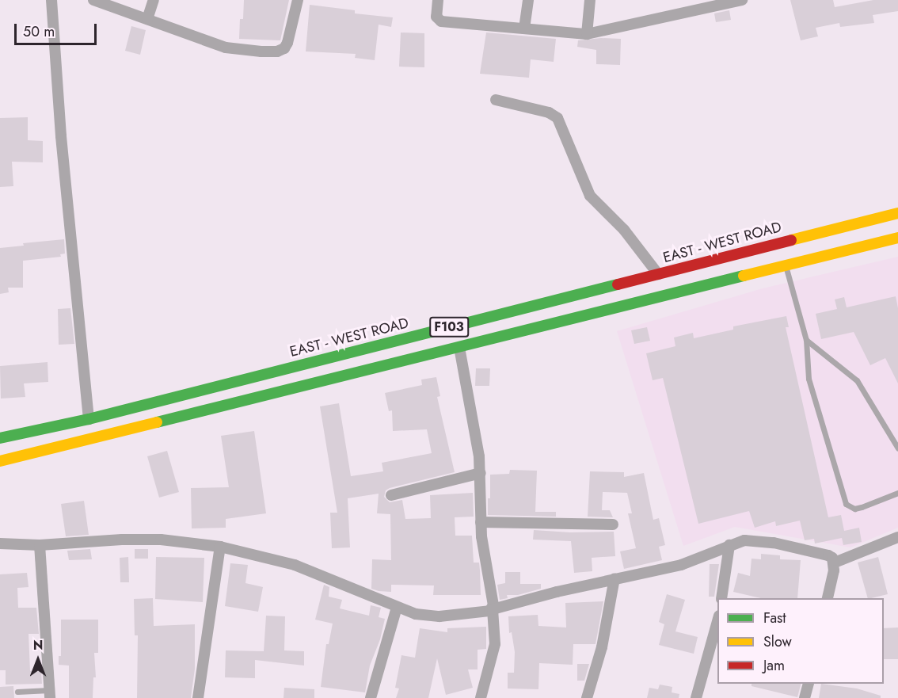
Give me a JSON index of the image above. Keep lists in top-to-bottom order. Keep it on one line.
{"streets":{"main road":["EAST - WEST ROAD","F103"]},"legend":["Fast","Slow","Jam"],"scale_bar":"50 m","north":"top"}
